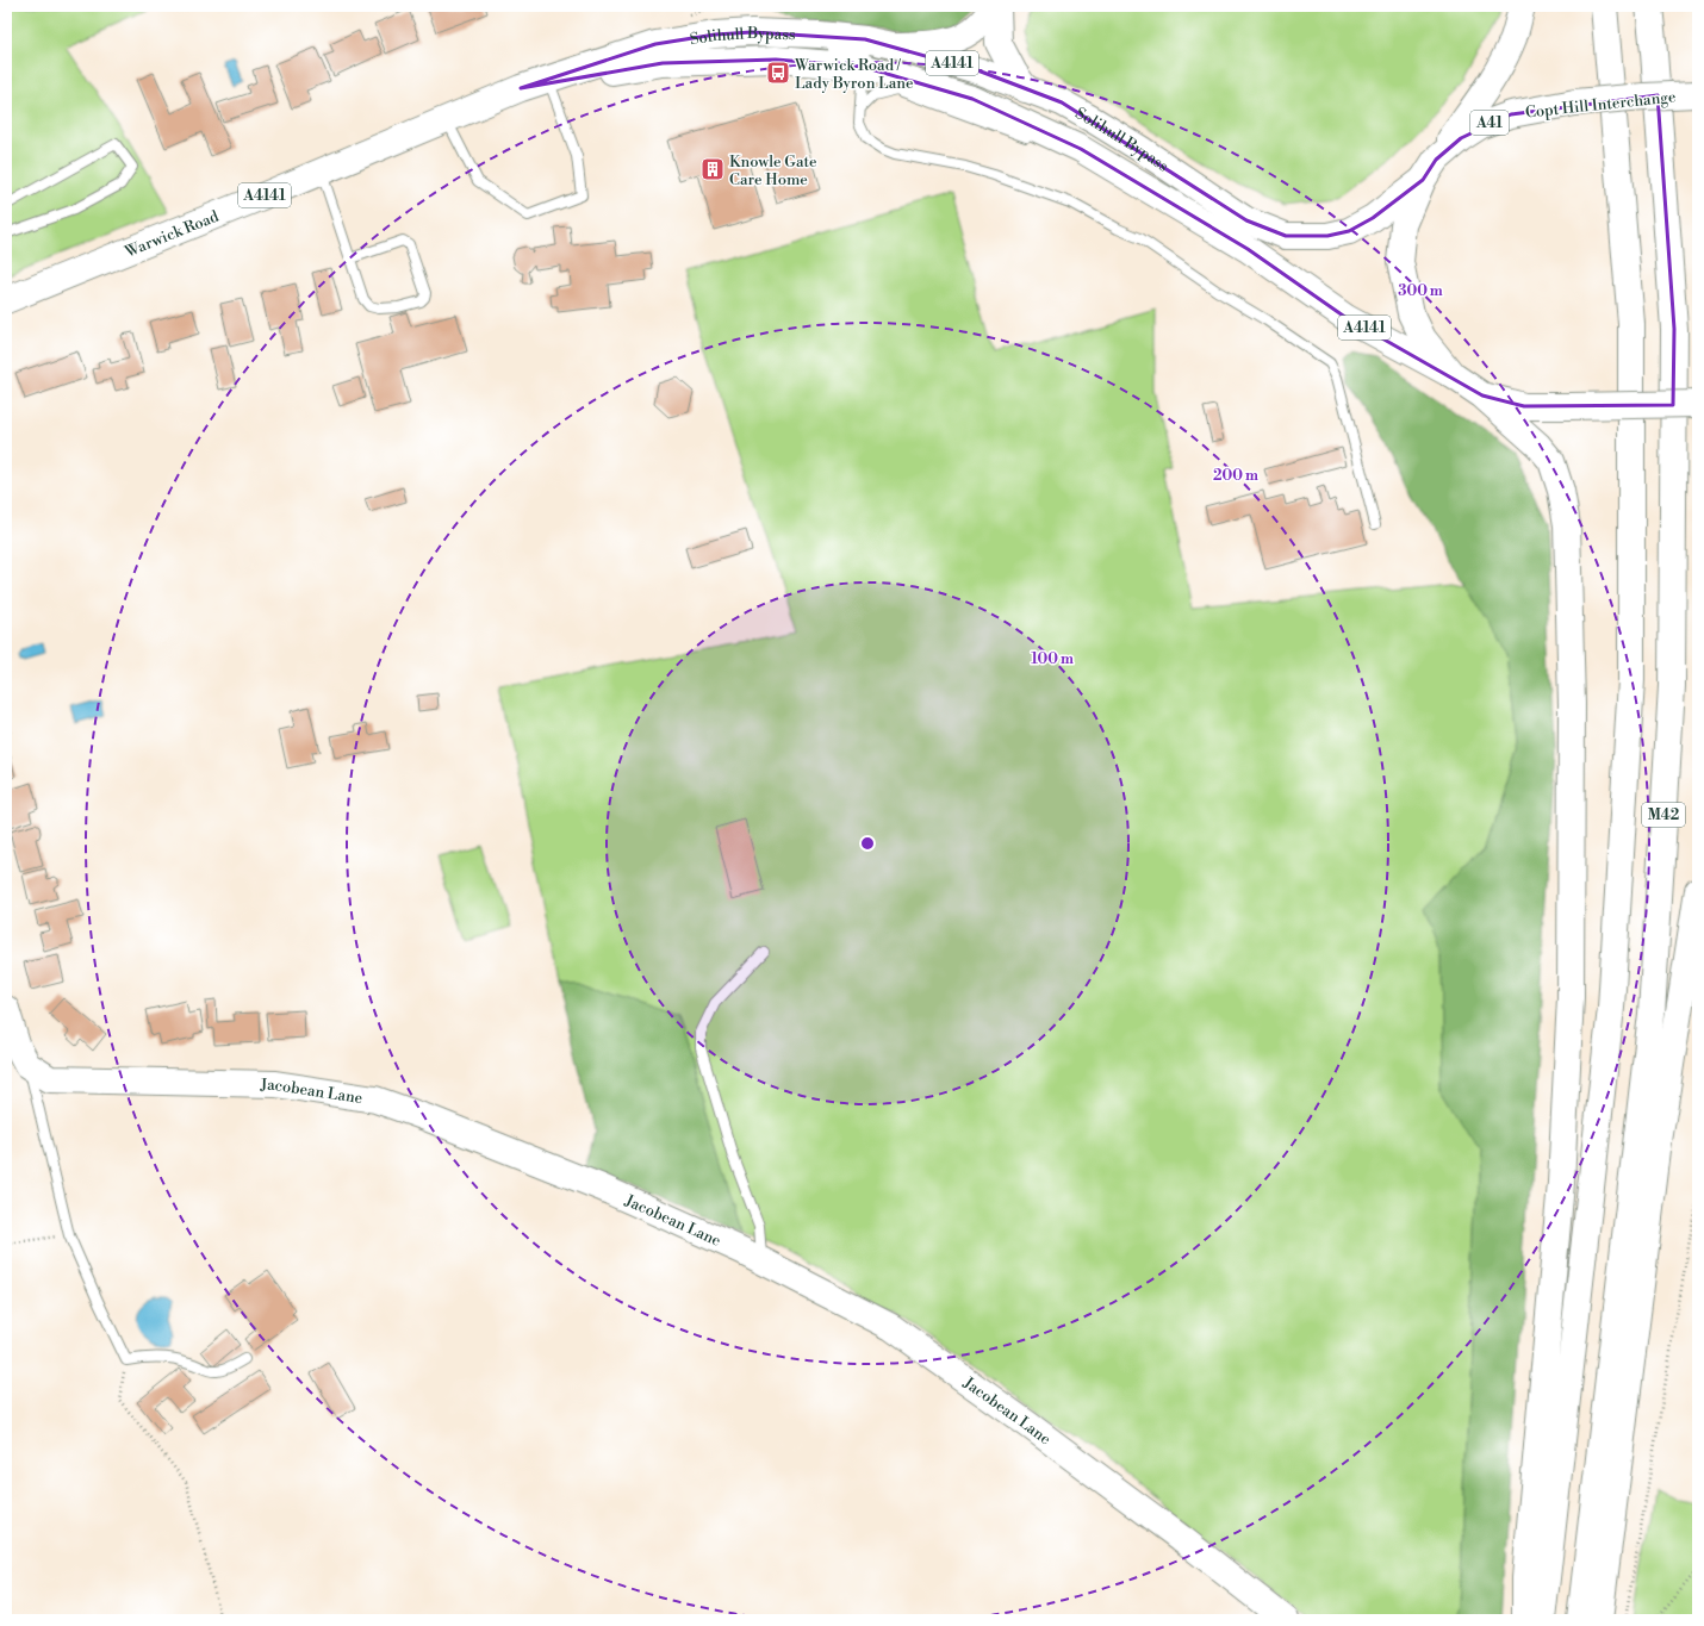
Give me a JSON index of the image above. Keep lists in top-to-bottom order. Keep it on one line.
{"streets":{"main road":["Solihull Bypass","A4141","Copt Hill Interchange","A41","Warwick Road","M42","Jacobean Lane"]},"crossings":[["Solihull Bypass","A4141"],["Solihull Bypass","Copt Hill Interchange"],["Solihull Bypass","Warwick Road"]],"places":{"bus stop":["Warwick Road / Lady Byron Lane"],"building":["Knowle Gate Care Home"]},"rings":["300 m","200 m","100 m"]}
